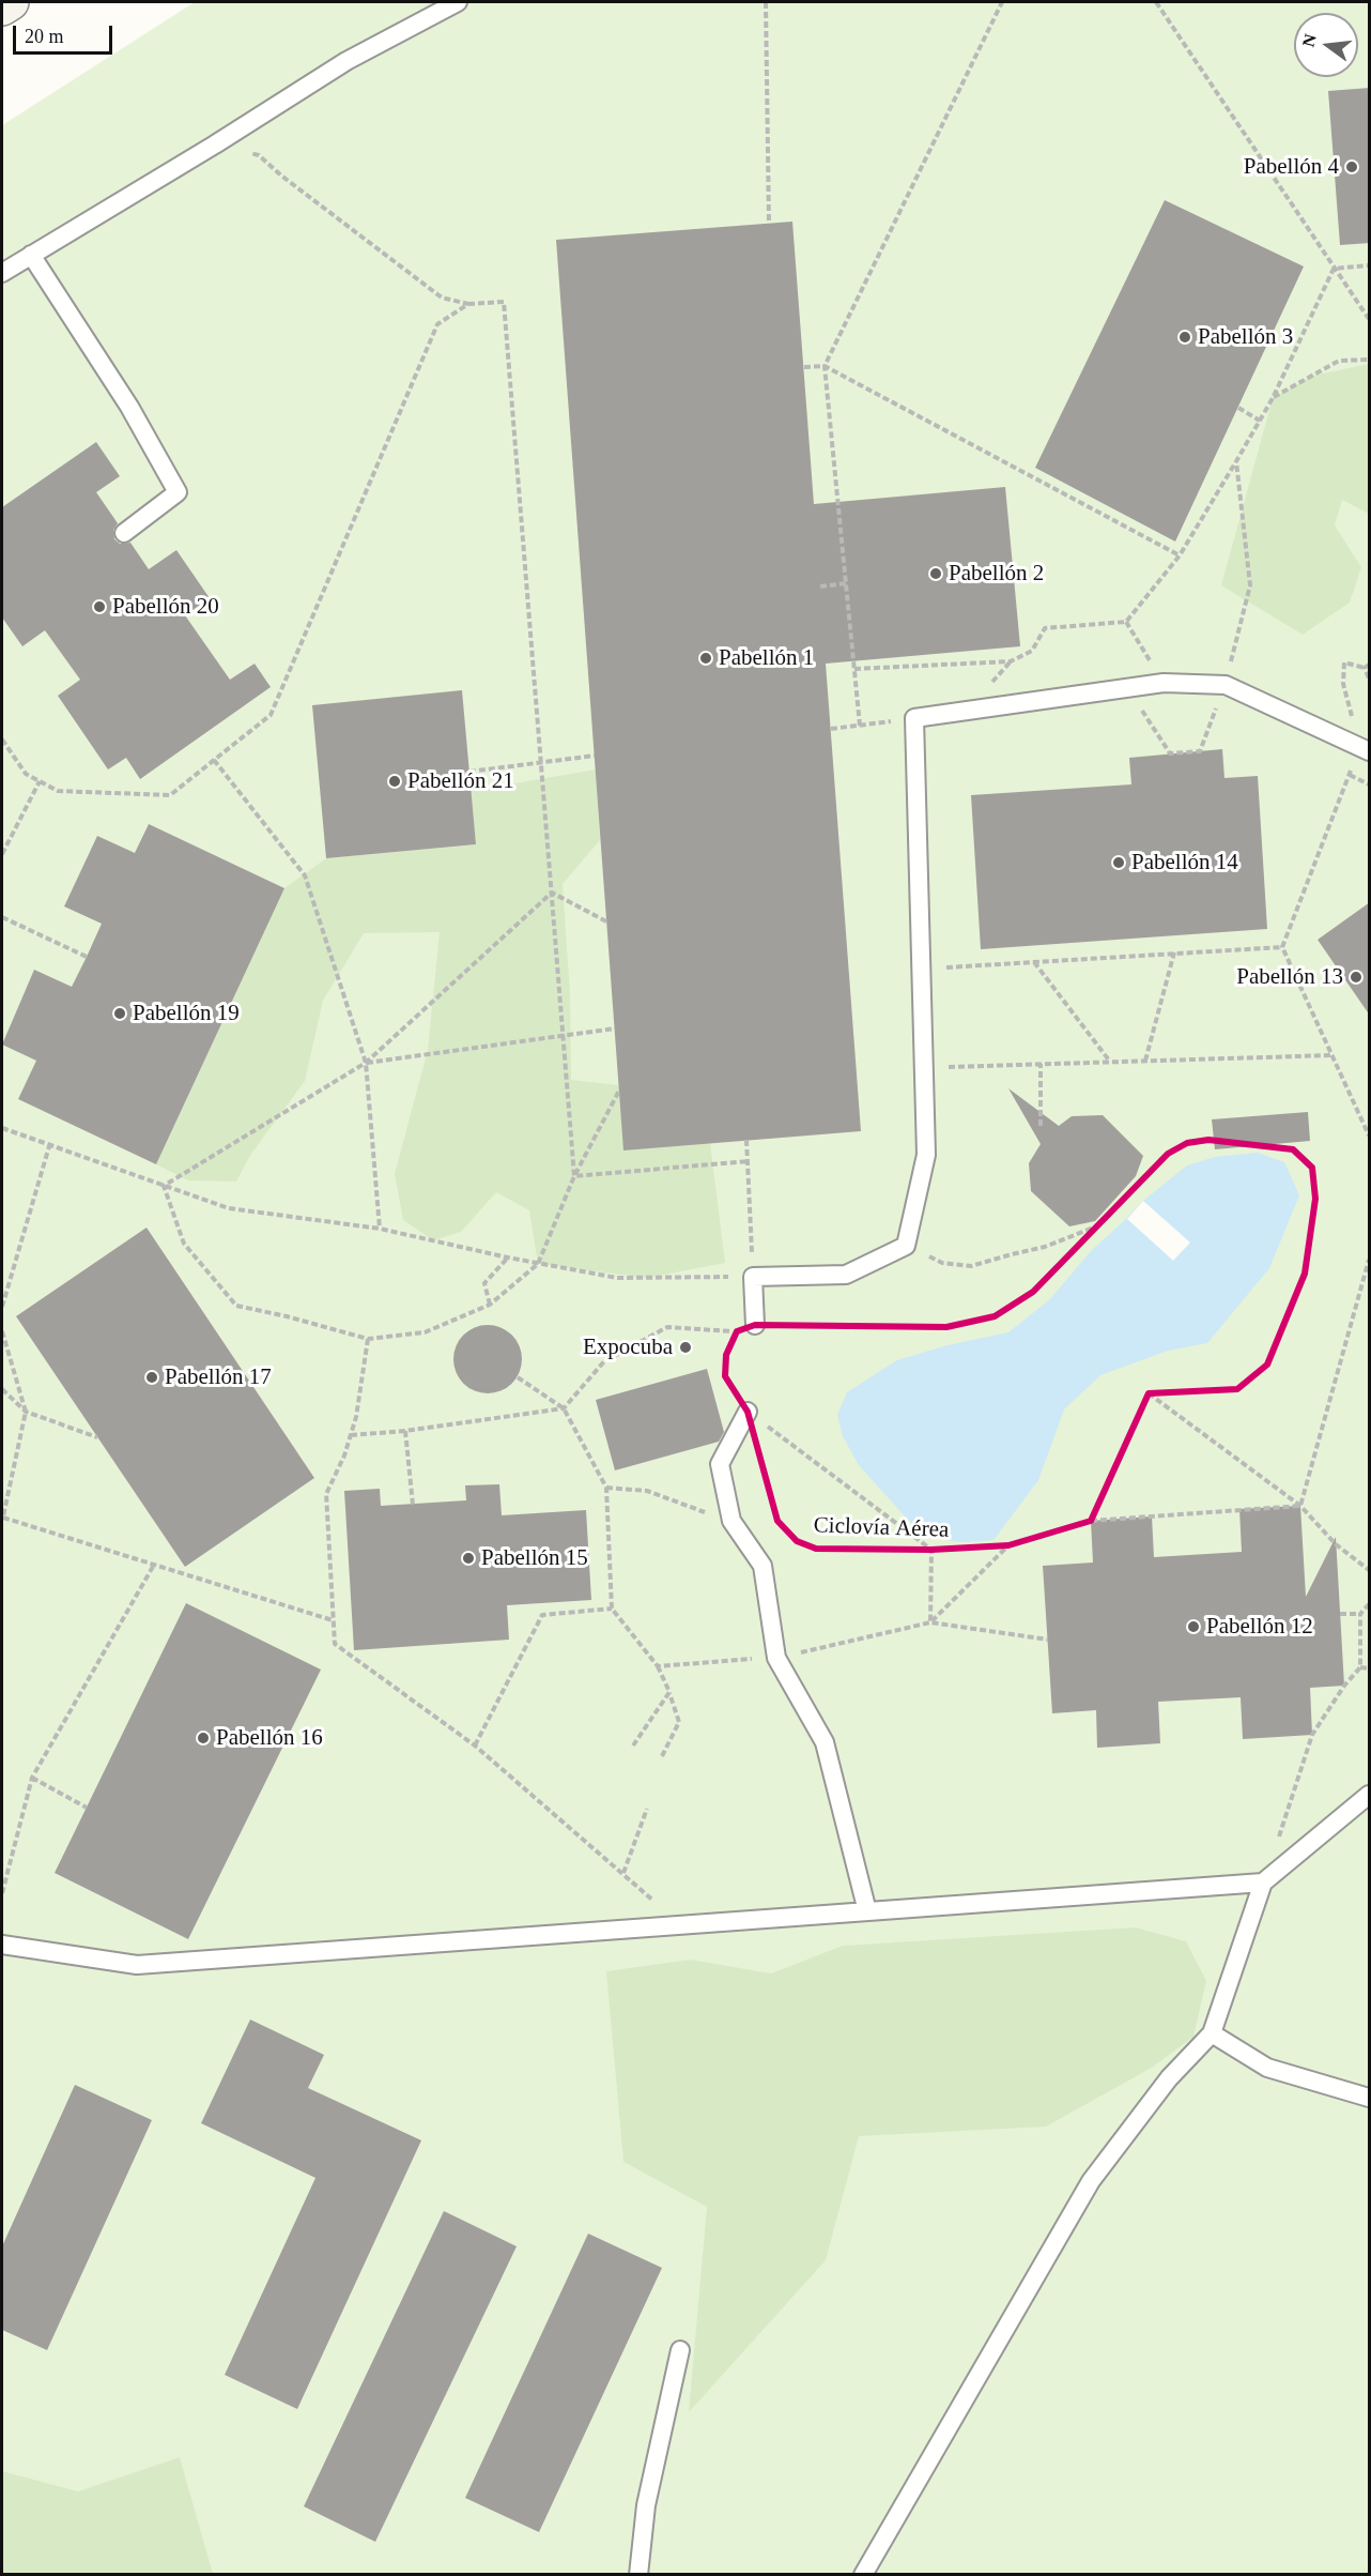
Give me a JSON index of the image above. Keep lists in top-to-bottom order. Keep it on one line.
{"streets":{"cycle path":["Ciclovía Aérea"]},"places":["Pabellón 4","Pabellón 3","Pabellón 2","Pabellón 20","Pabellón 1","Pabellón 21","Pabellón 14","Pabellón 13","Pabellón 19","Expocuba","Pabellón 17","Pabellón 15","Pabellón 12","Pabellón 16"],"scale_bar":"20 m","north":"left"}
